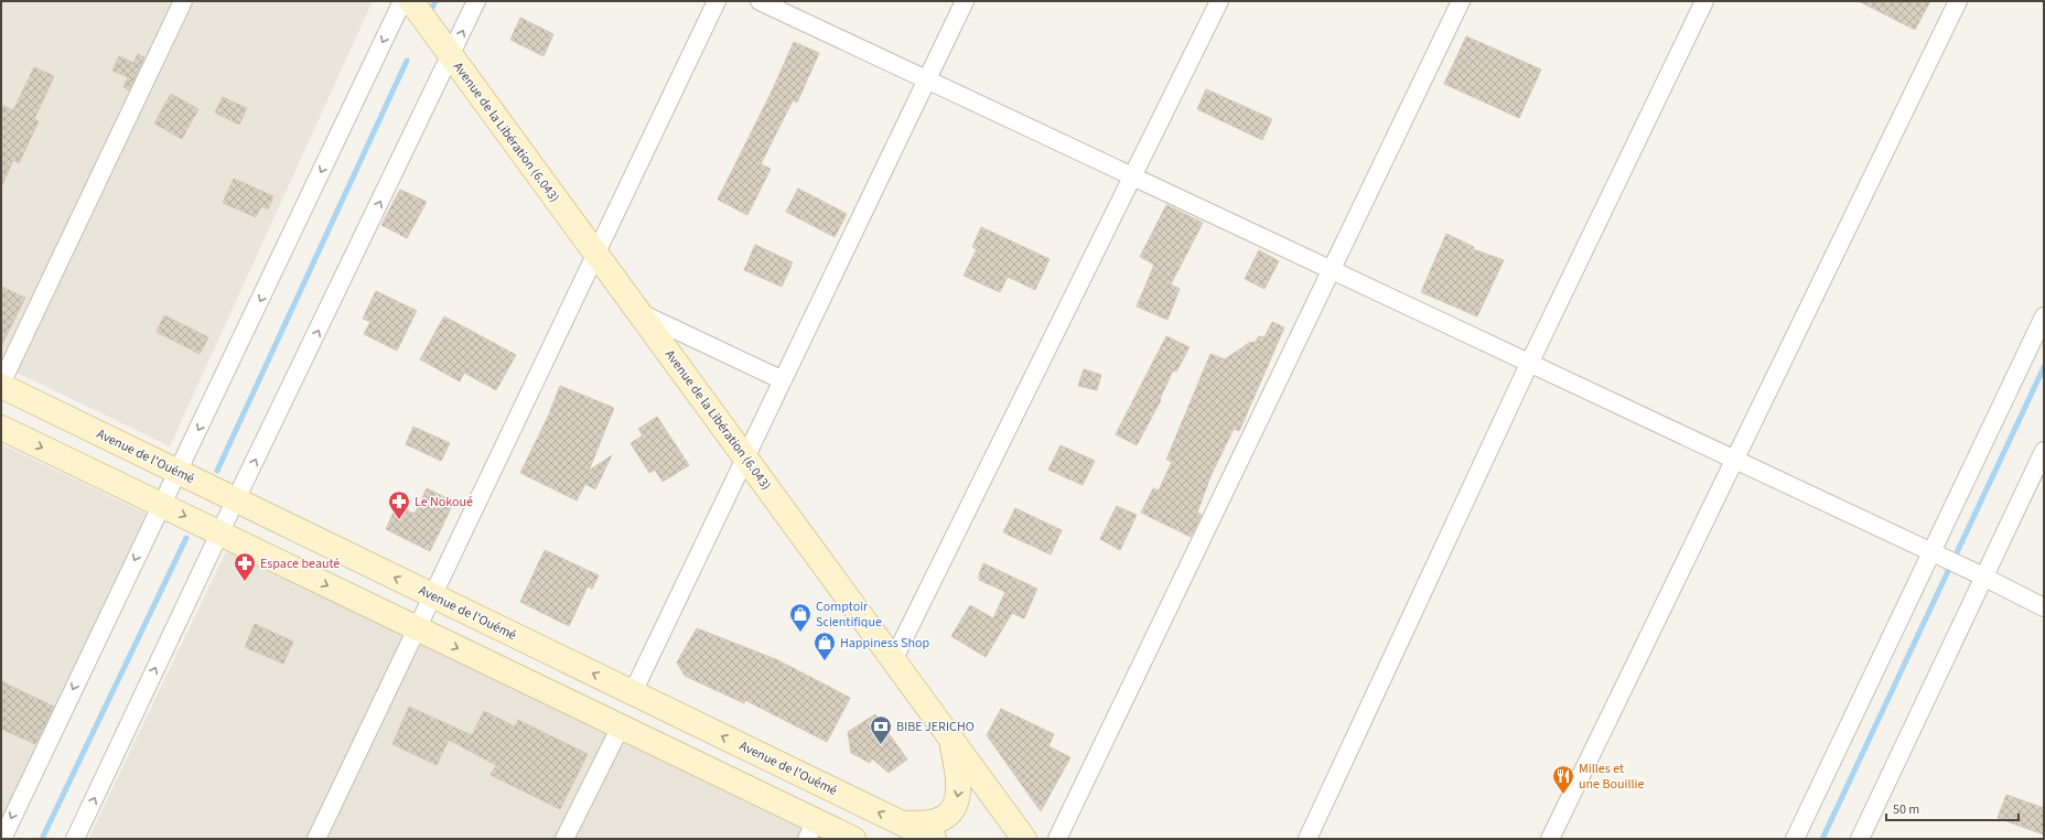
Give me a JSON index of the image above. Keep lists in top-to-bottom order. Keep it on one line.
{"streets":{"main road":["Avenue de la Libération (6.043)","Avenue de l'Ouémé"]},"places":{"pharmacy":["Le Nokoué","Espace beauté"],"shop":["Comptoir Scientifique","Happiness Shop"],"bank":["BIBE JERICHO"],"restaurant":["Milles et une Bouillie"]},"scale_bar":"50 m"}
